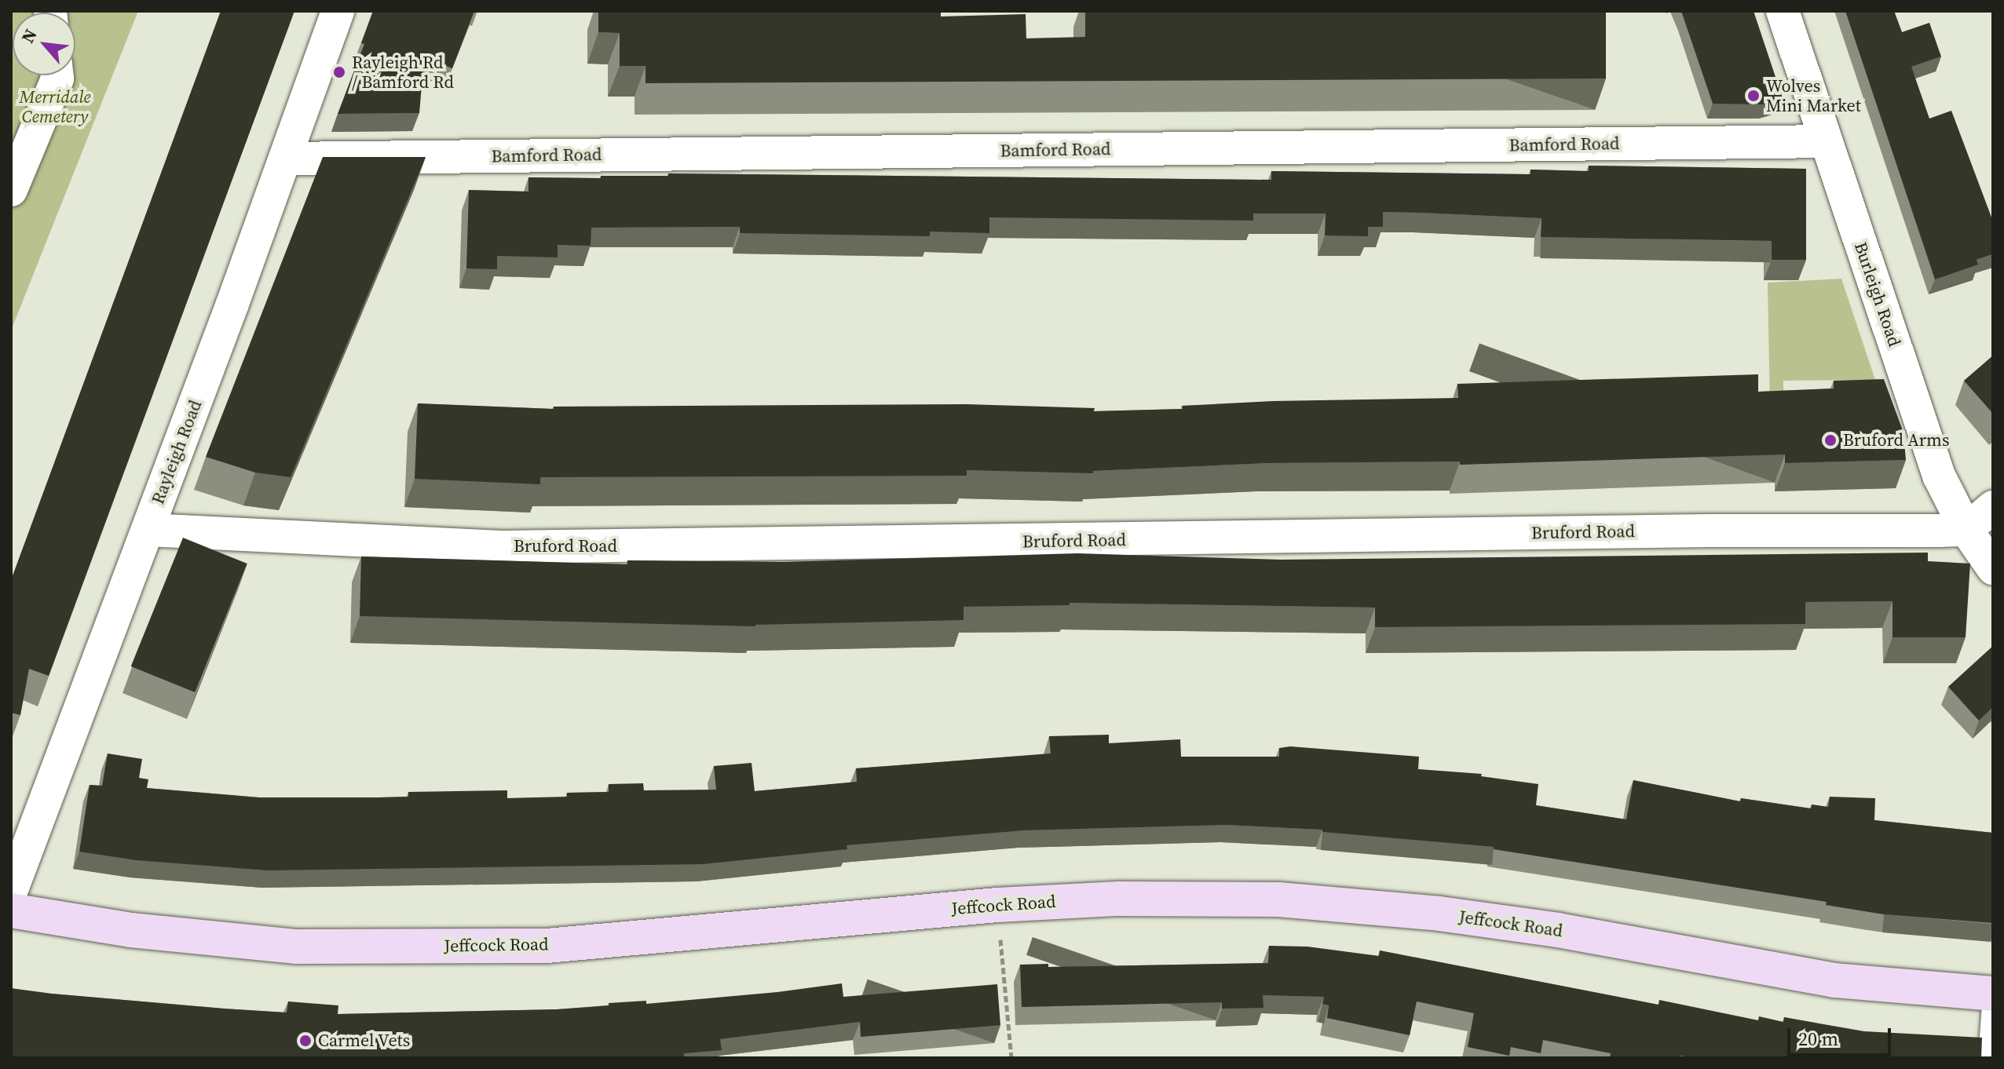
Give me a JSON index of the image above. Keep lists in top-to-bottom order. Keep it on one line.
{"streets":{"street":["Bamford Road","Burleigh Road","Rayleigh Road","Bruford Road","Jeffcock Road"]},"crossings":[["Bamford Road","Burleigh Road"],["Bamford Road","Rayleigh Road"],["Burleigh Road","Bruford Road"],["Rayleigh Road","Bruford Road"]],"parks":["Merridale Cemetery"],"places":["Rayleigh Rd / Bamford Rd","Wolves Mini Market","Bruford Arms","Carmel Vets"],"scale_bar":"20 m","north":"top left"}
